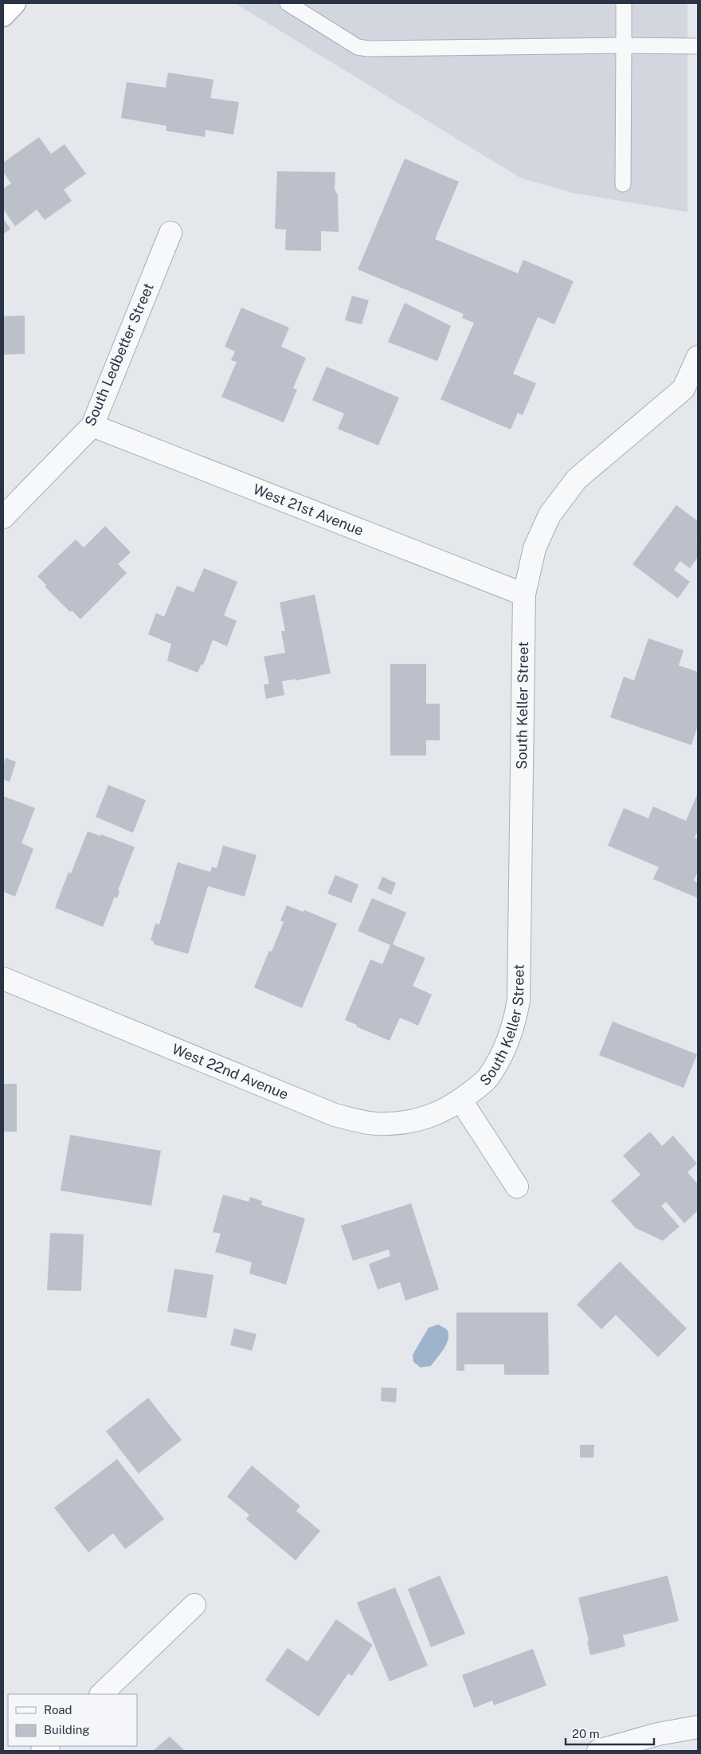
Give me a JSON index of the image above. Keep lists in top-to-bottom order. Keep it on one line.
{"streets":{"street":["South Ledbetter Street","West 21st Avenue","South Keller Street","West 22nd Avenue"]},"crossings":[["South Ledbetter Street","West 21st Avenue"],["West 21st Avenue","South Keller Street"],["South Keller Street","West 22nd Avenue"]],"legend":["Road","Building"],"scale_bar":"20 m"}
